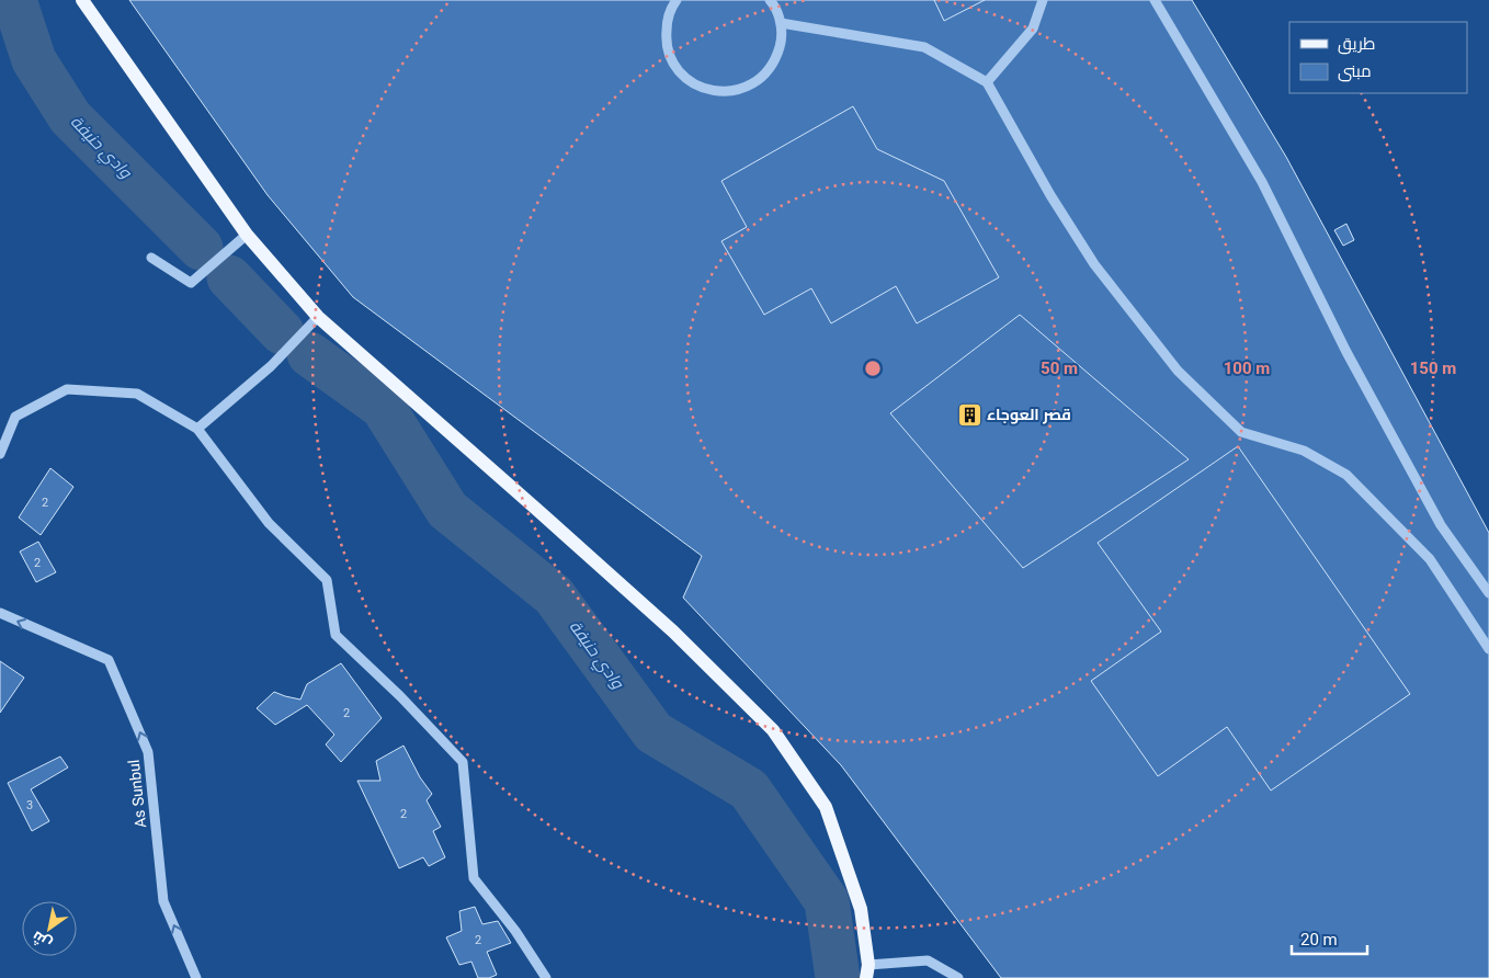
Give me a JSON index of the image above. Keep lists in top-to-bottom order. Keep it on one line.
{"streets":{"street":["As Sunbul"]},"one_way":["As Sunbul"],"water":["وادي حنيفة"],"places":{"building":["قصر العوجاء"]},"house_numbers":["2","2","2","3","2","2"],"legend":["طريق","مبنى"],"scale_bar":"20 m","north":"bottom left","rings":["50 m","100 m","150 m"]}
